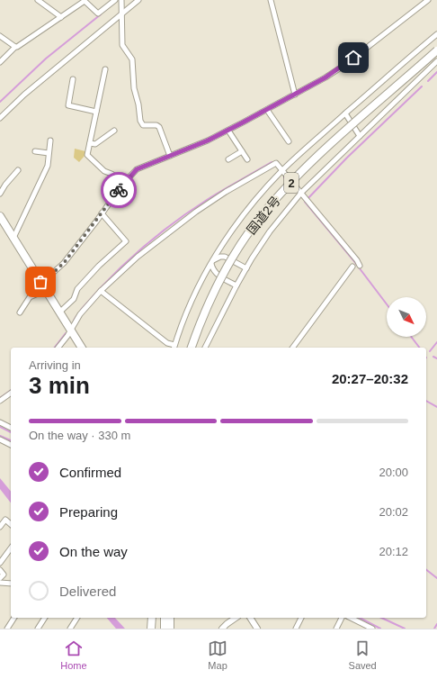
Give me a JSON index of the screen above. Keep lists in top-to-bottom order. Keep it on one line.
{"streets":{"main road":["2","国道2号"]},"north":"bottom right","page":{"heading":["3 min","Arriving in","20:27–20:32"],"bar":"On the way · 330 m","list":[["Confirmed","20:00"],["Preparing","20:02"],["On the way","20:12"],"Delivered"],"tabs":["Home","Map","Saved"]}}
